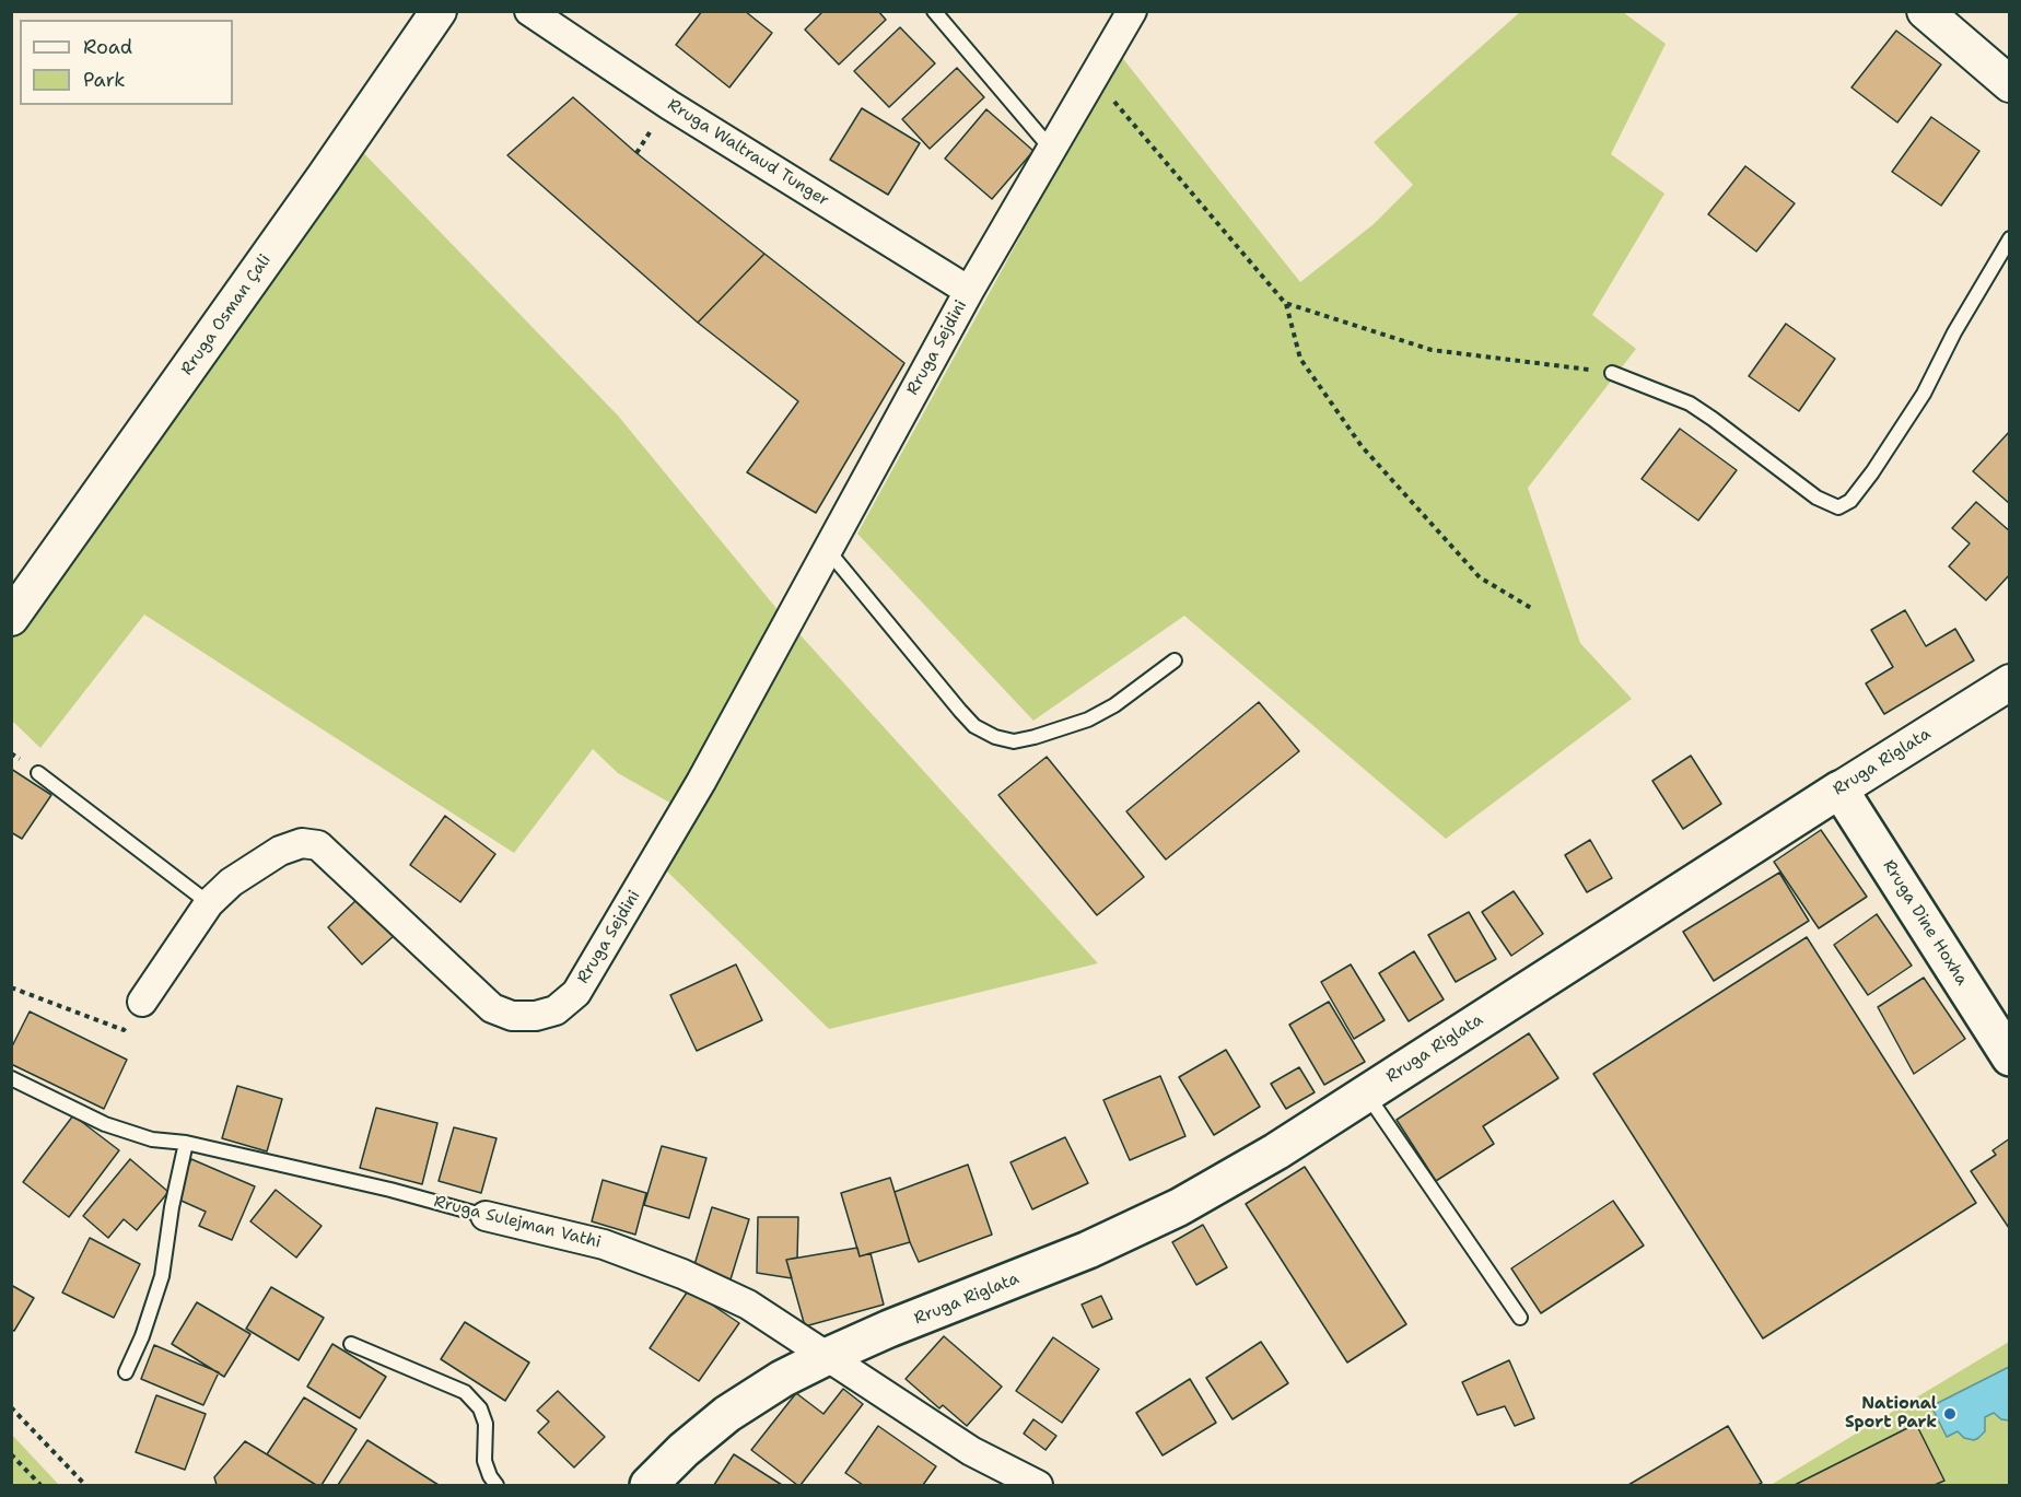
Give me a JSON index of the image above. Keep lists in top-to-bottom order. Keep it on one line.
{"streets":{"main road":["Rruga Riglata","Rruga Dine Hoxha"],"street":["Rruga Waltraud Tunger","Rruga Osman Çali","Rruga Sejdini","Rruga Sulejman Vathi"]},"crossings":[["Rruga Waltraud Tunger","Rruga Sejdini"],["Rruga Riglata","Rruga Dine Hoxha"],["Rruga Riglata","Rruga Sulejman Vathi"]],"places":["National Sport Park"],"legend":["Road","Park"]}
